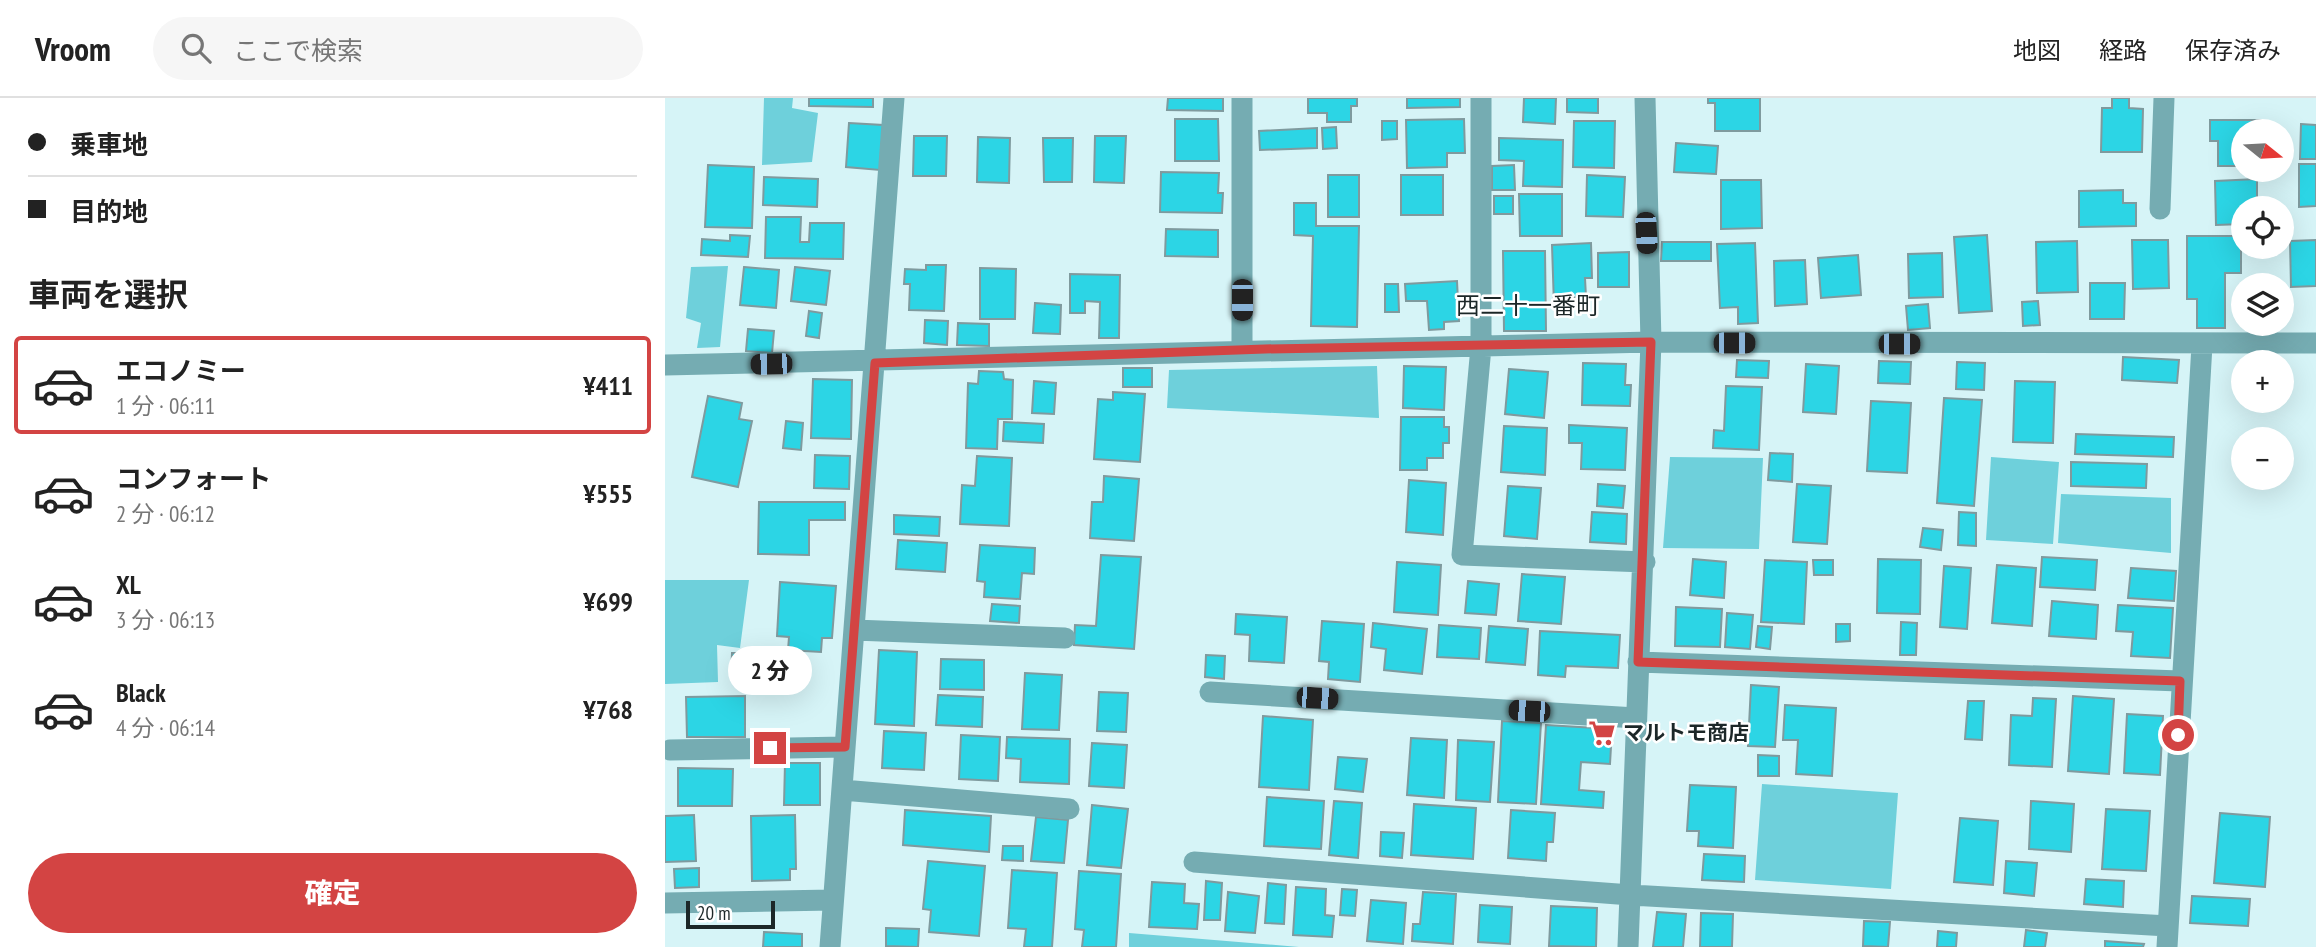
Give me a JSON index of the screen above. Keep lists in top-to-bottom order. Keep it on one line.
{"districts":["西二十一番町"],"places":{"supermarket":["マルトモ商店"]},"scale_bar":"20 m","north":"right","page":{"header":"Vroom","search":"ここで検索","nav":["地図","経路","保存済み"],"banner":["乗車地","目的地"],"map_buttons":["+","−"],"heading":"車両を選択","list":[{"name":"エコノミー","note":"1 分 · 06:11","value":"¥411"},{"name":"コンフォート","note":"2 分 · 06:12","value":"¥555"},{"name":"XL","note":"3 分 · 06:13","value":"¥699"},{"name":"Black","note":"4 分 · 06:14","value":"¥768"}],"bubble":"2 分","buttons":"確定","scale":"20 m"}}
